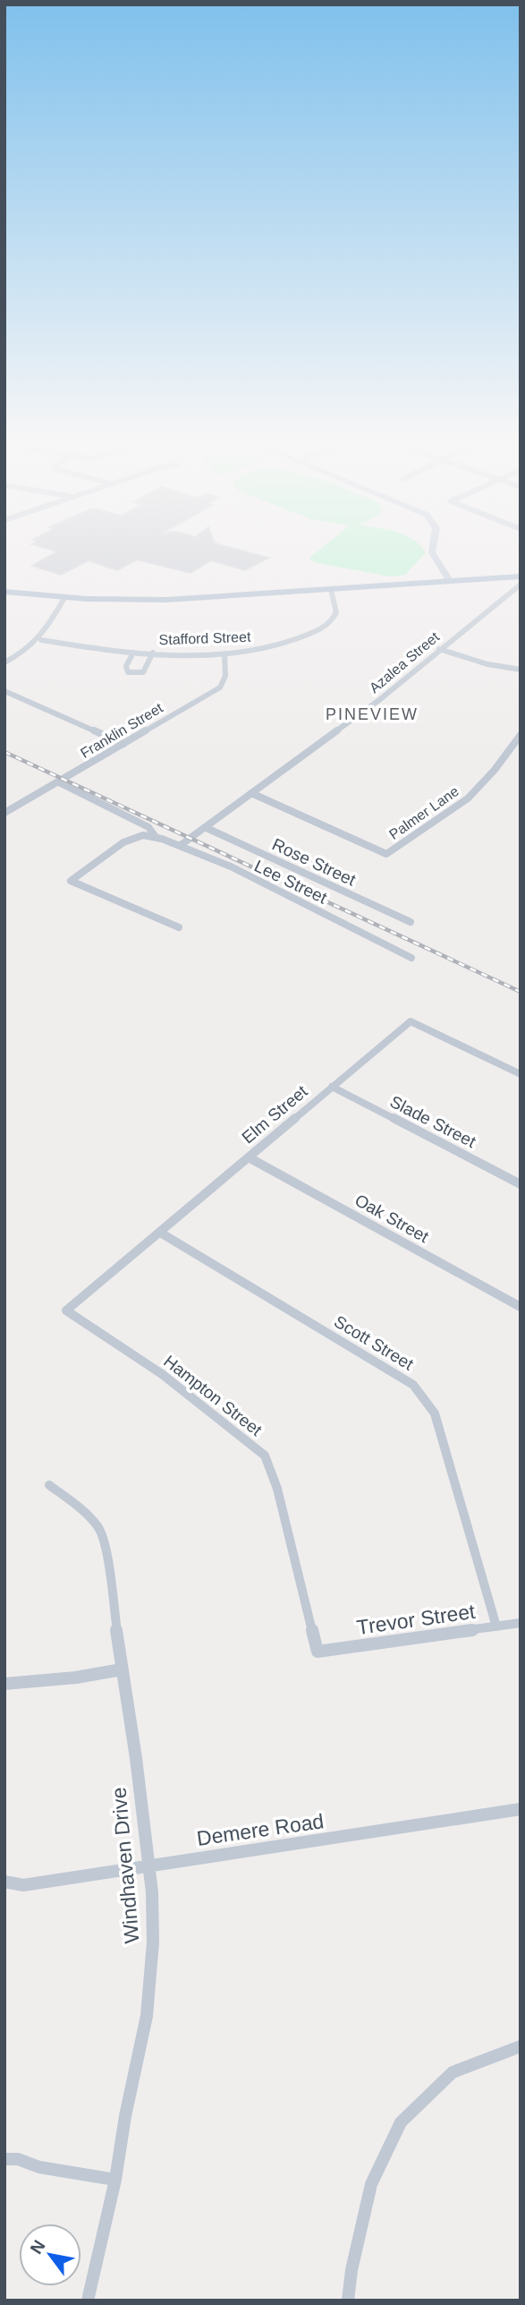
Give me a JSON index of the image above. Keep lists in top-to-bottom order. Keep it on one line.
{"streets":{"street":["Stafford Street","Azalea Street","Franklin Street","Palmer Lane","Rose Street","Lee Street","Elm Street","Slade Street","Oak Street","Scott Street","Hampton Street","Trevor Street","Demere Road","Windhaven Drive"]},"crossings":[["Stafford Street","Franklin Street"],["Azalea Street","Palmer Lane"],["Azalea Street","Rose Street"],["Azalea Street","Lee Street"],["Franklin Street","Lee Street"],["Elm Street","Slade Street"],["Elm Street","Oak Street"],["Elm Street","Scott Street"],["Elm Street","Hampton Street"],["Scott Street","Trevor Street"],["Hampton Street","Trevor Street"],["Demere Road","Windhaven Drive"]],"districts":["PINEVIEW"],"north":"top left"}
